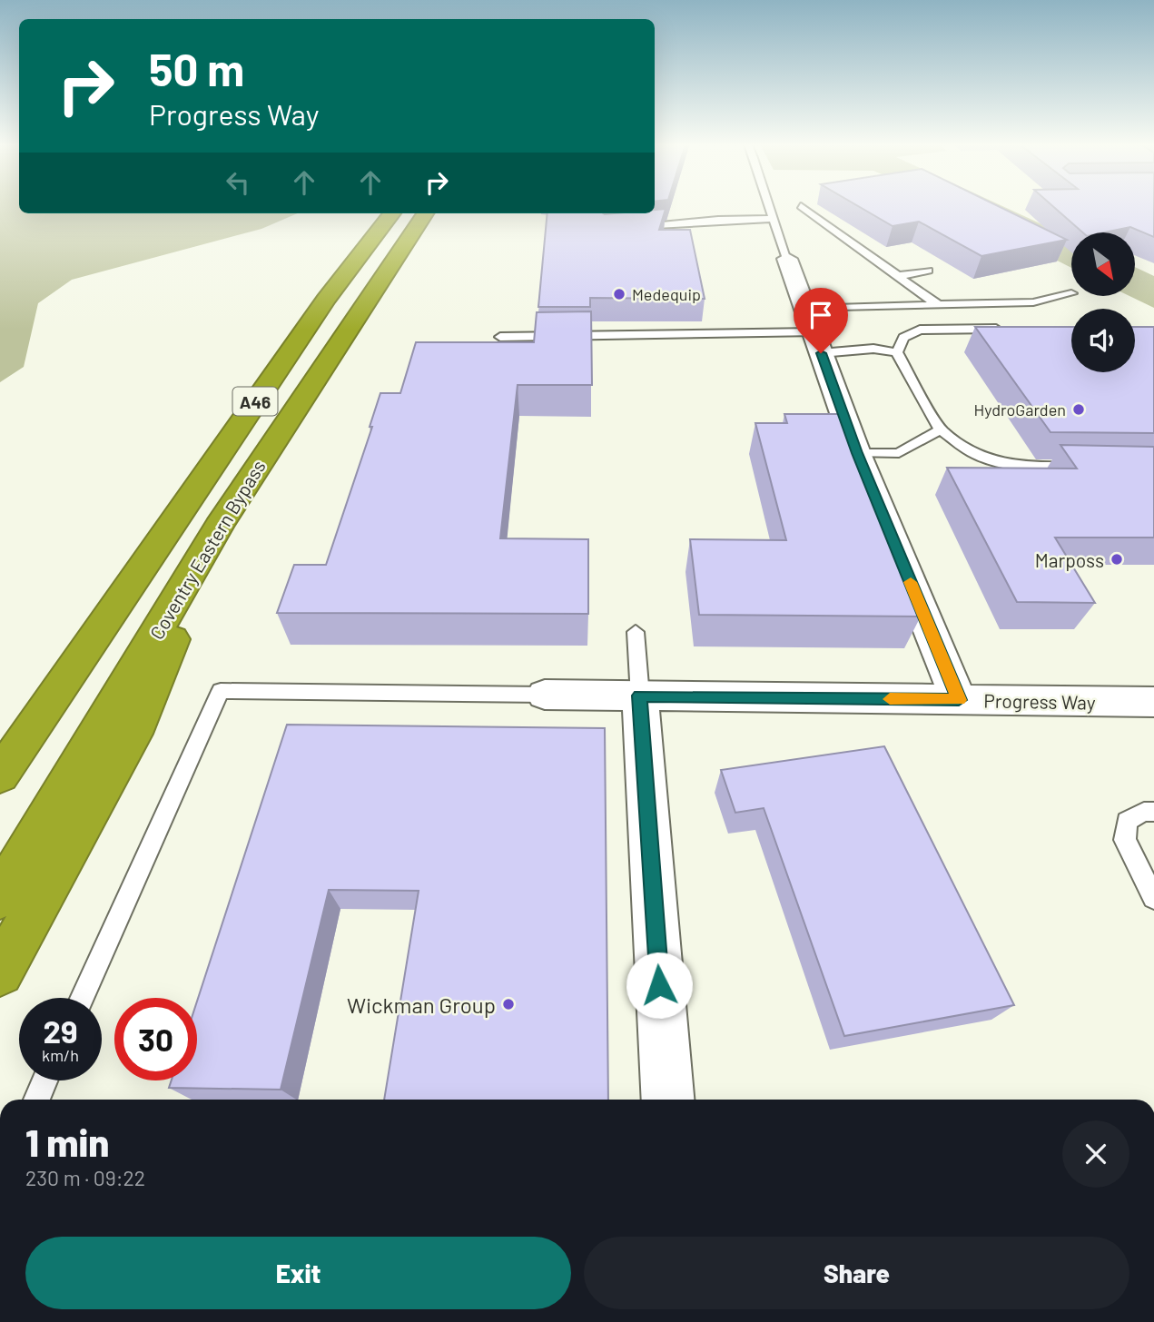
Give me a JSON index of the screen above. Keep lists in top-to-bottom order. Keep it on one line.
{"streets":{"highway":["A46","Coventry Eastern Bypass"],"street":["Progress Way"]},"places":["Medequip","HydroGarden","Marposs","Wickman Group"],"north":"bottom right","page":{"turn":["50 m","Progress Way"],"speed":"29 km/h","limit":"30","heading":["1 min","230 m · 09:22"],"buttons":["Exit","Share"]}}
